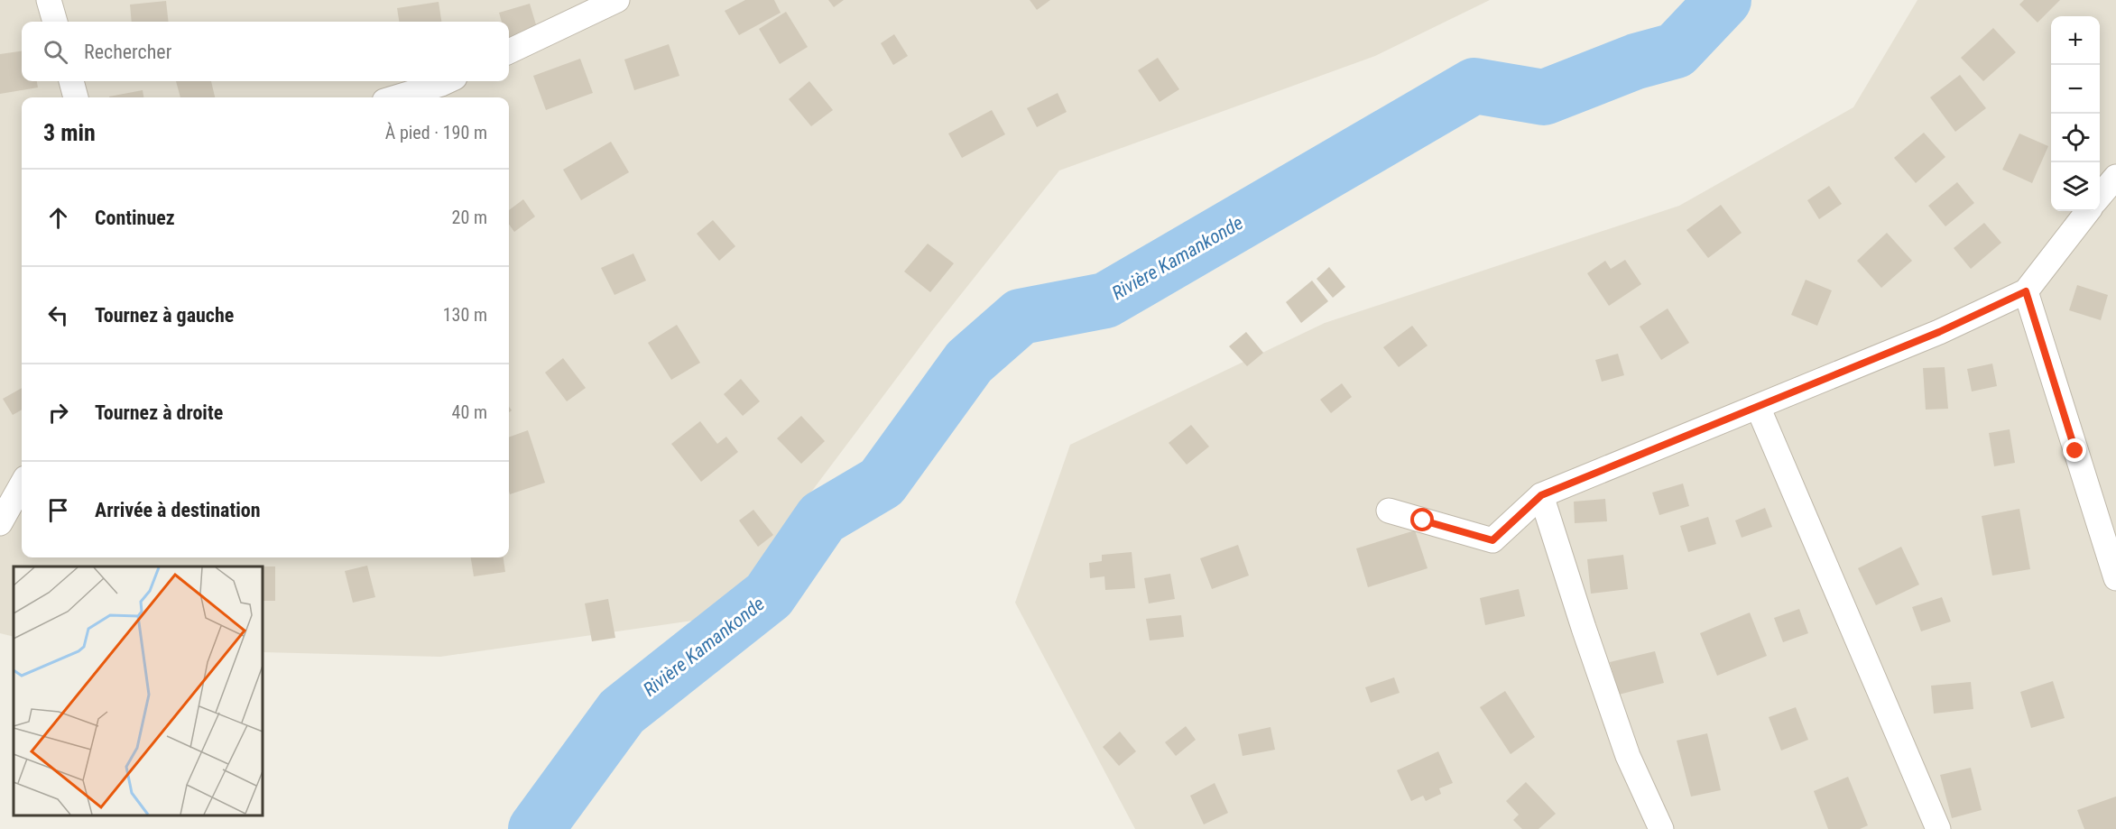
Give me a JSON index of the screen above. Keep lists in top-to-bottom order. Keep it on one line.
{"water":["Rivière Kamankonde"],"page":{"map_buttons":["+","−"],"search":"Rechercher","heading":["3 min","À pied · 190 m"],"list":[["Continuez","20 m"],["Tournez à gauche","130 m"],["Tournez à droite","40 m"],"Arrivée à destination"]}}
